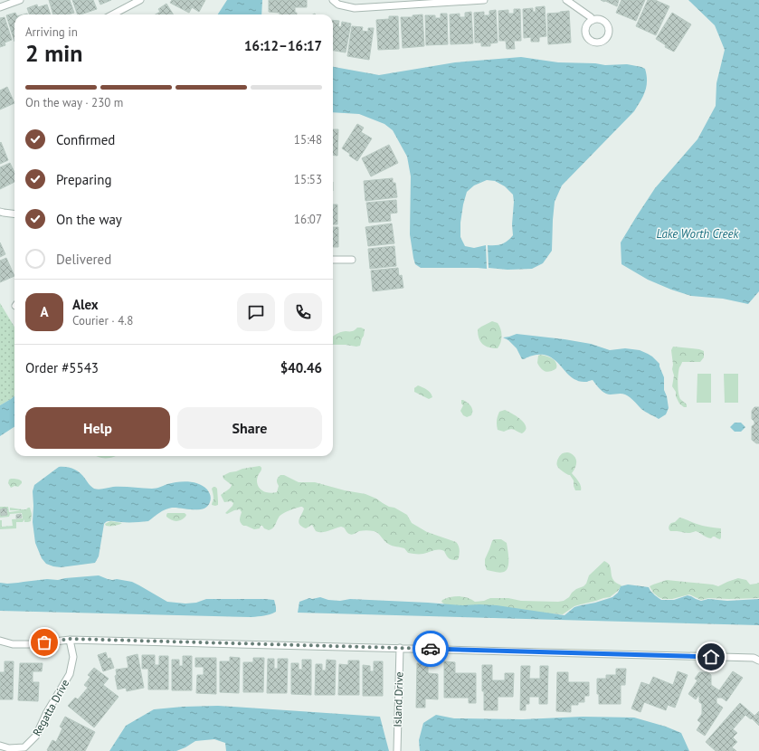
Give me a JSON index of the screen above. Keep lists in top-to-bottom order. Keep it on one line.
{"streets":{"street":["Island Drive","Regatta Drive"]},"water":["Lake Worth Creek"],"page":{"heading":["2 min","Arriving in","16:12–16:17"],"panel":["Alex","Courier · 4.8","Order #5543","$40.46"],"bar":"On the way · 230 m","list":[["Confirmed","15:48"],["Preparing","15:53"],["On the way","16:07"],"Delivered"],"round":"A","buttons":["Help","Share"]}}
